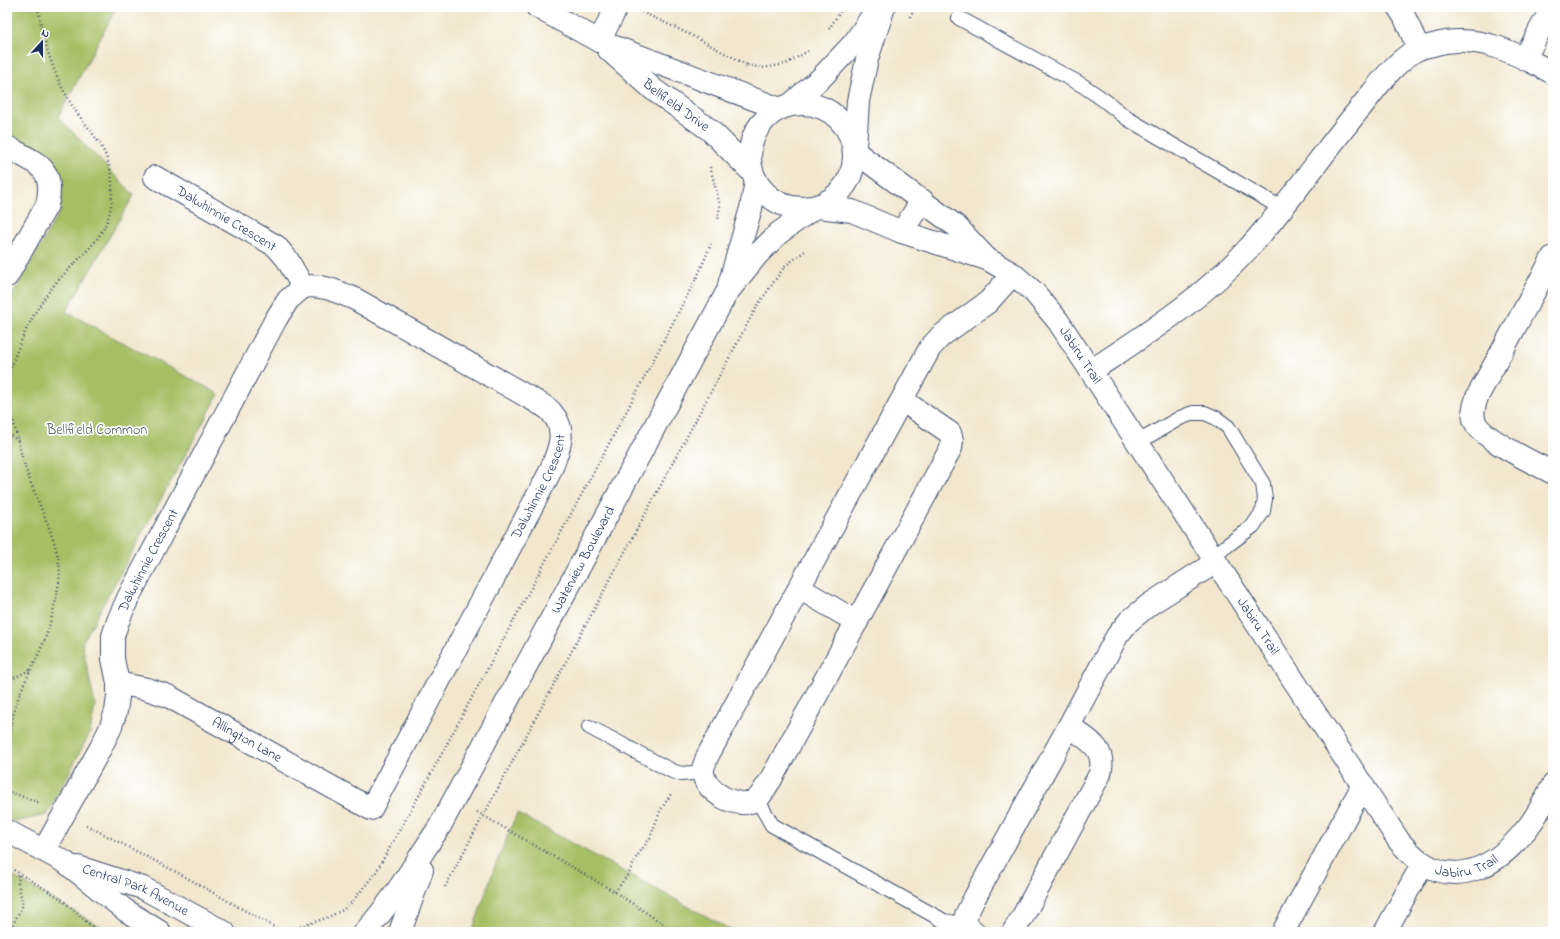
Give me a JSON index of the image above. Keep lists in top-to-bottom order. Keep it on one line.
{"streets":{"street":["Bellfield Drive","Dalwhinnie Crescent","Jabiru Trail","Waterview Boulevard","Allington Lane","Central Park Avenue"]},"crossings":[["Bellfield Drive","Jabiru Trail"],["Bellfield Drive","Waterview Boulevard"],["Dalwhinnie Crescent","Allington Lane"],["Dalwhinnie Crescent","Central Park Avenue"],["Jabiru Trail","Waterview Boulevard"]],"parks":["Bellfield Common"],"north":"top"}
